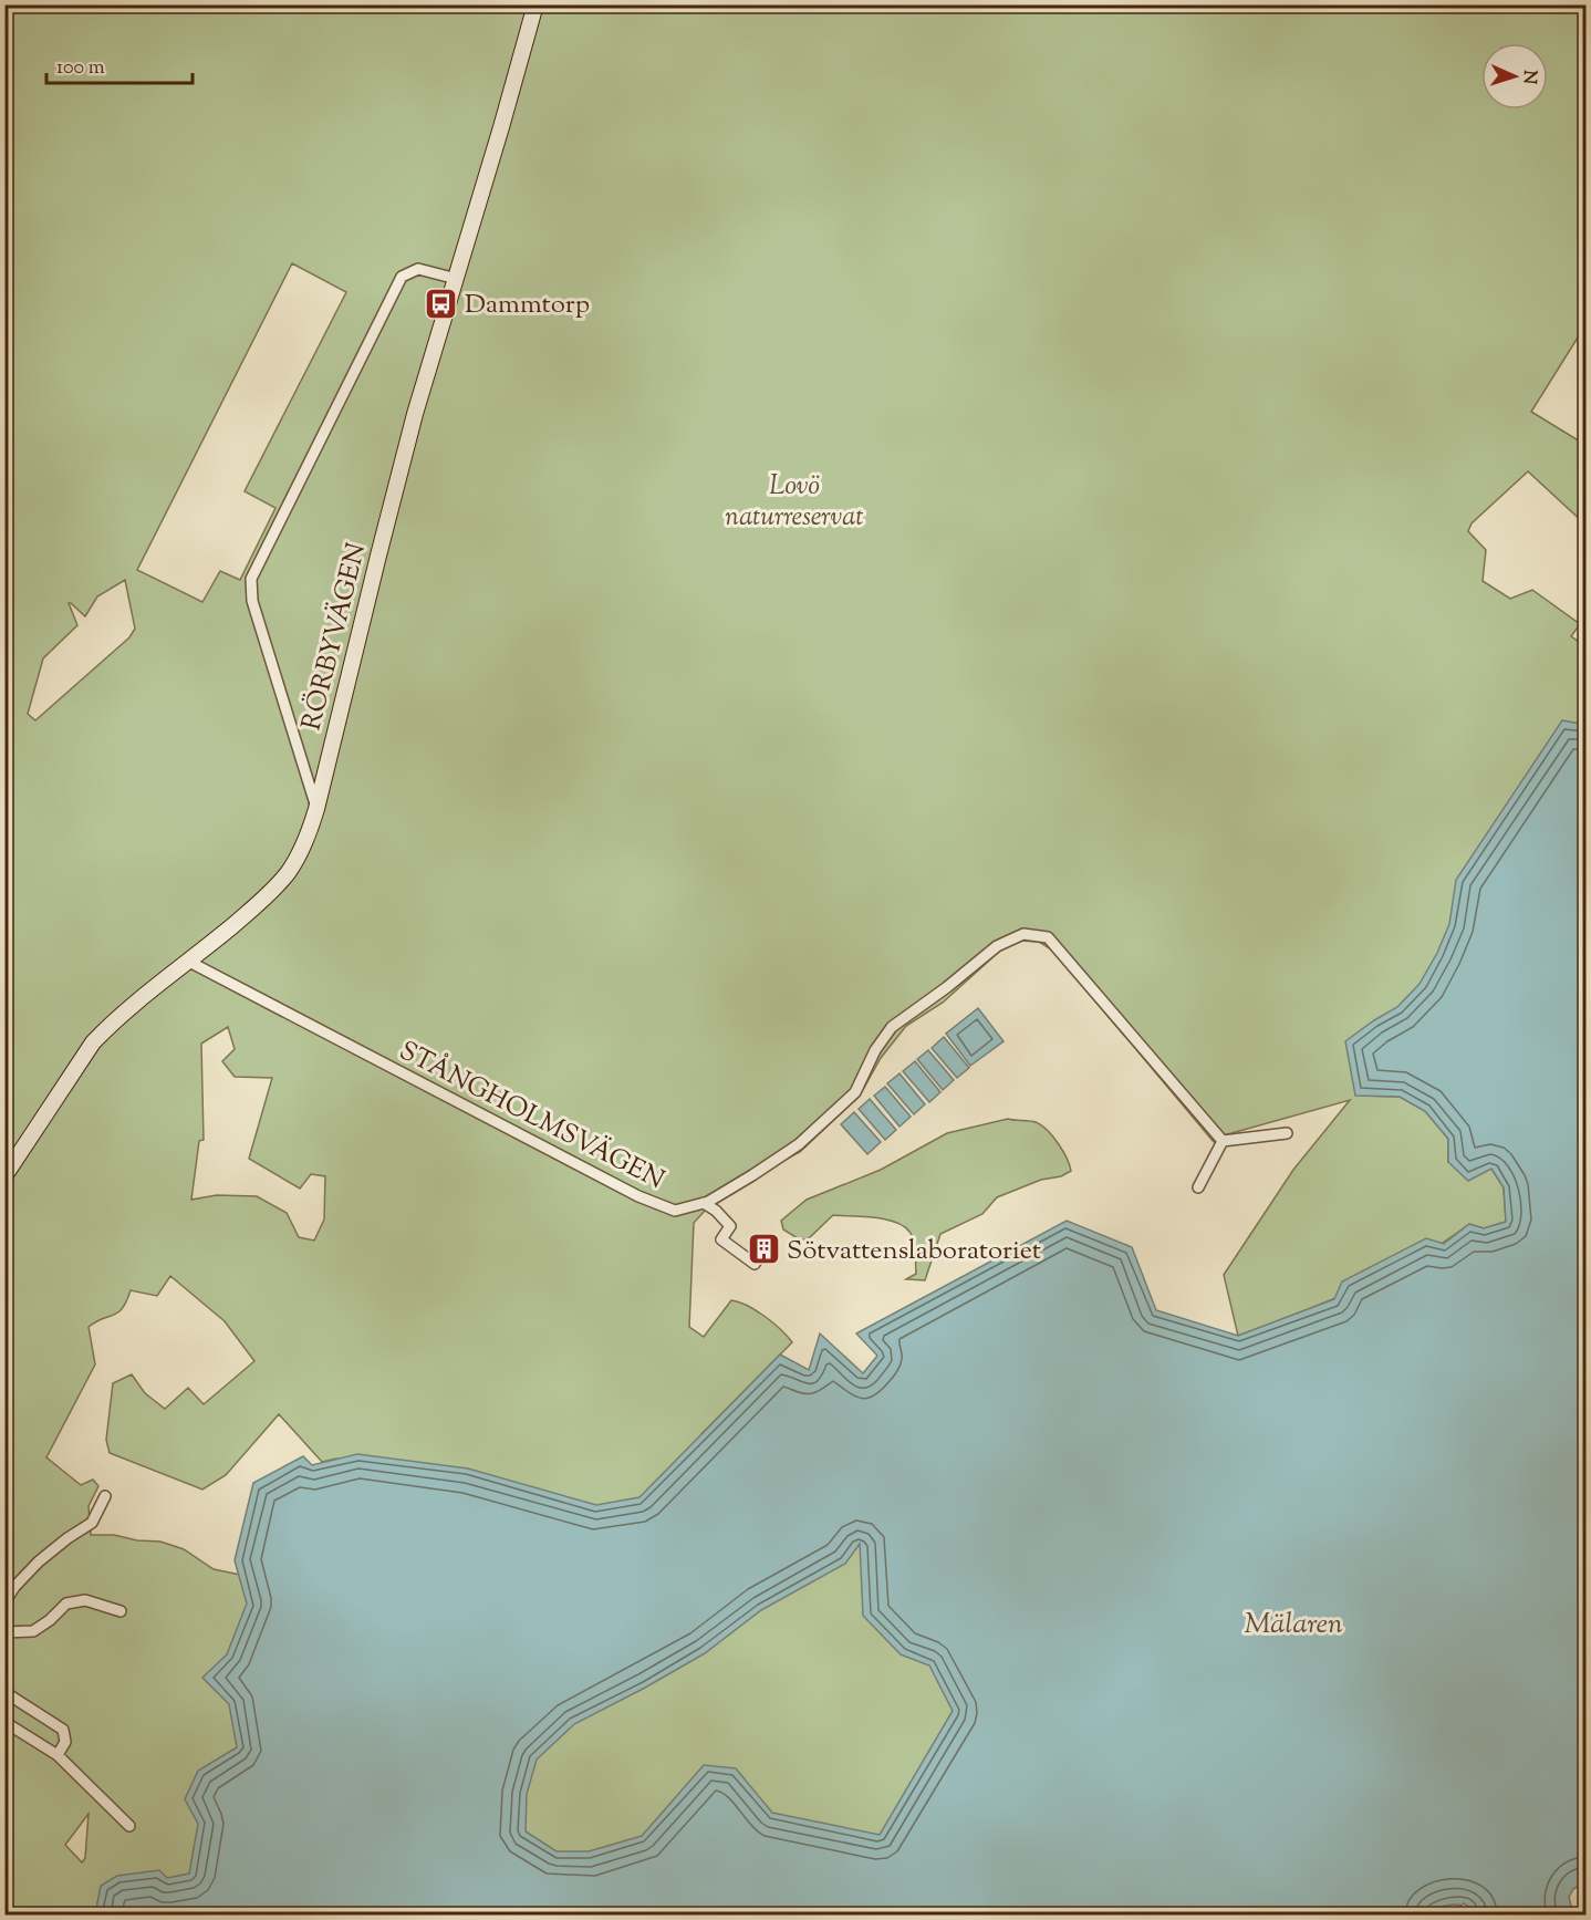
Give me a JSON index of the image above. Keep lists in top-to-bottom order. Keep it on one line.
{"streets":{"street":["RÖRBYVÄGEN","STÅNGHOLMSVÄGEN"]},"crossings":[["RÖRBYVÄGEN","STÅNGHOLMSVÄGEN"]],"water":["Mälaren"],"parks":["Lovö naturreservat"],"places":{"bus stop":["Dammtorp"],"building":["Sötvattenslaboratoriet"]},"scale_bar":"100 m","north":"right"}
